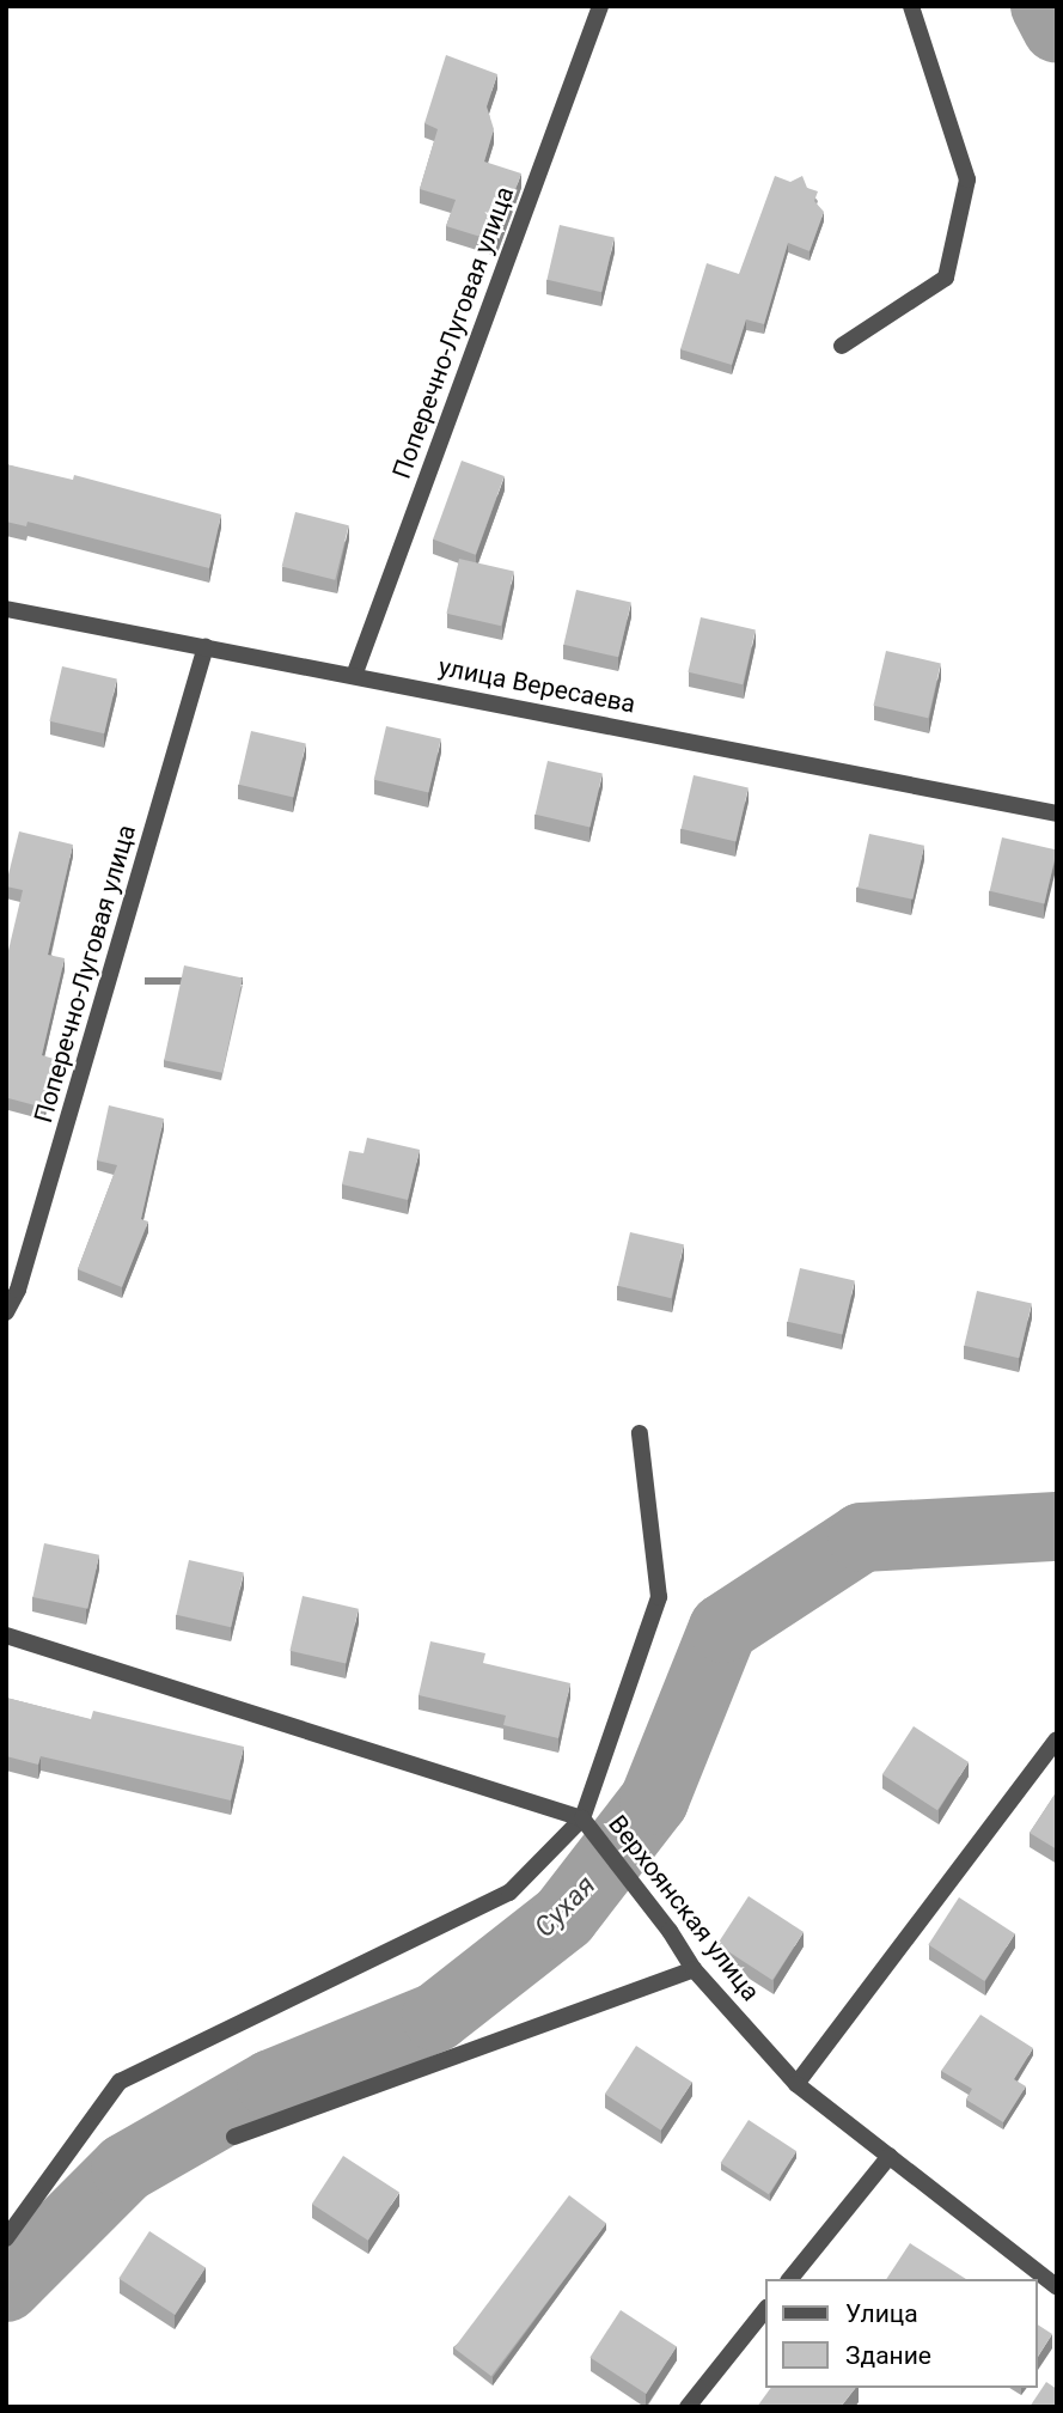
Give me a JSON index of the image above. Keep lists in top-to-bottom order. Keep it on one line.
{"streets":{"street":["Поперечно-Луговая улица","улица Вересаева","Верхоянская улица"]},"crossings":[["Поперечно-Луговая улица","улица Вересаева"]],"water":["Сухая"],"legend":["Улица","Здание"]}
